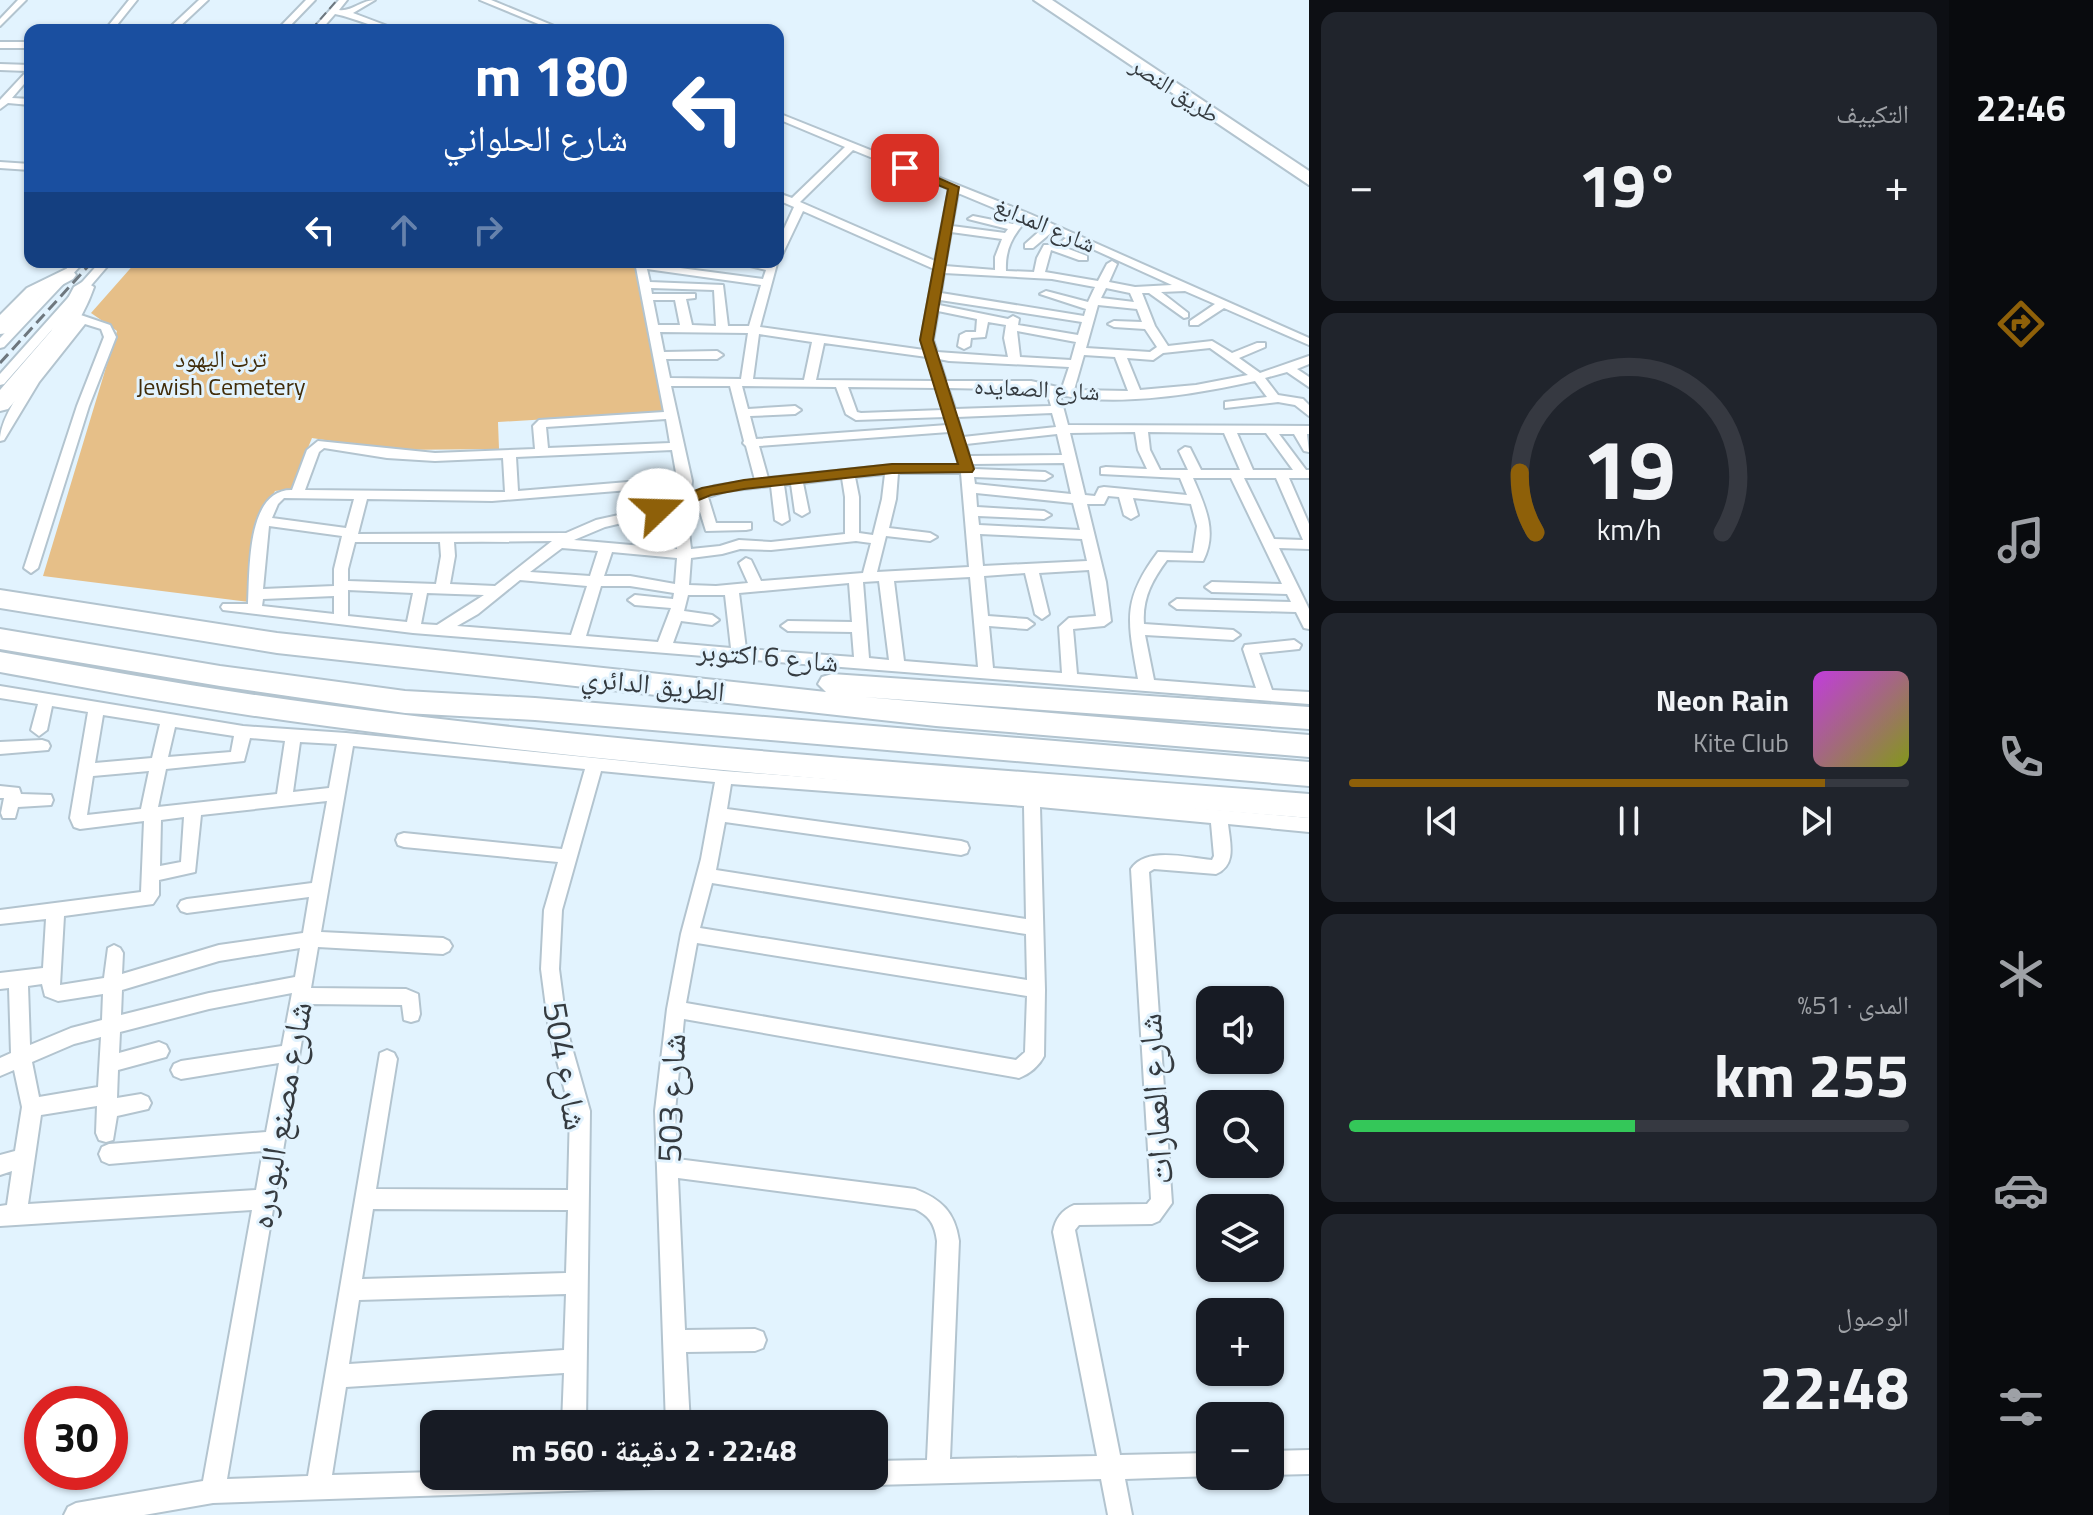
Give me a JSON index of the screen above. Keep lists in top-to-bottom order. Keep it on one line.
{"streets":{"highway":["طريق النصر","الطريق الدائري"],"street":["شارع المدابغ","شارع الصعايده","شارع 6 اكتوبر","شارع 504","شارع 503","شارع العمارات","شارع مصنع البودره"]},"parks":["ترب اليهود Jewish Cemetery"],"page":{"tabs":"22:46","tile":["التكييف",["المدى · 51%","255 km"],["الوصول","22:48"]],"turn":["180 m","شارع الحلواني"],"heat":["−","19°","+"],"song":["Neon Rain","Kite Club"],"map_buttons":["+","−"],"limit":"30","trip":"22:48 · 2 دقيقة · 560 m","gauge":["19","km/h"]}}
